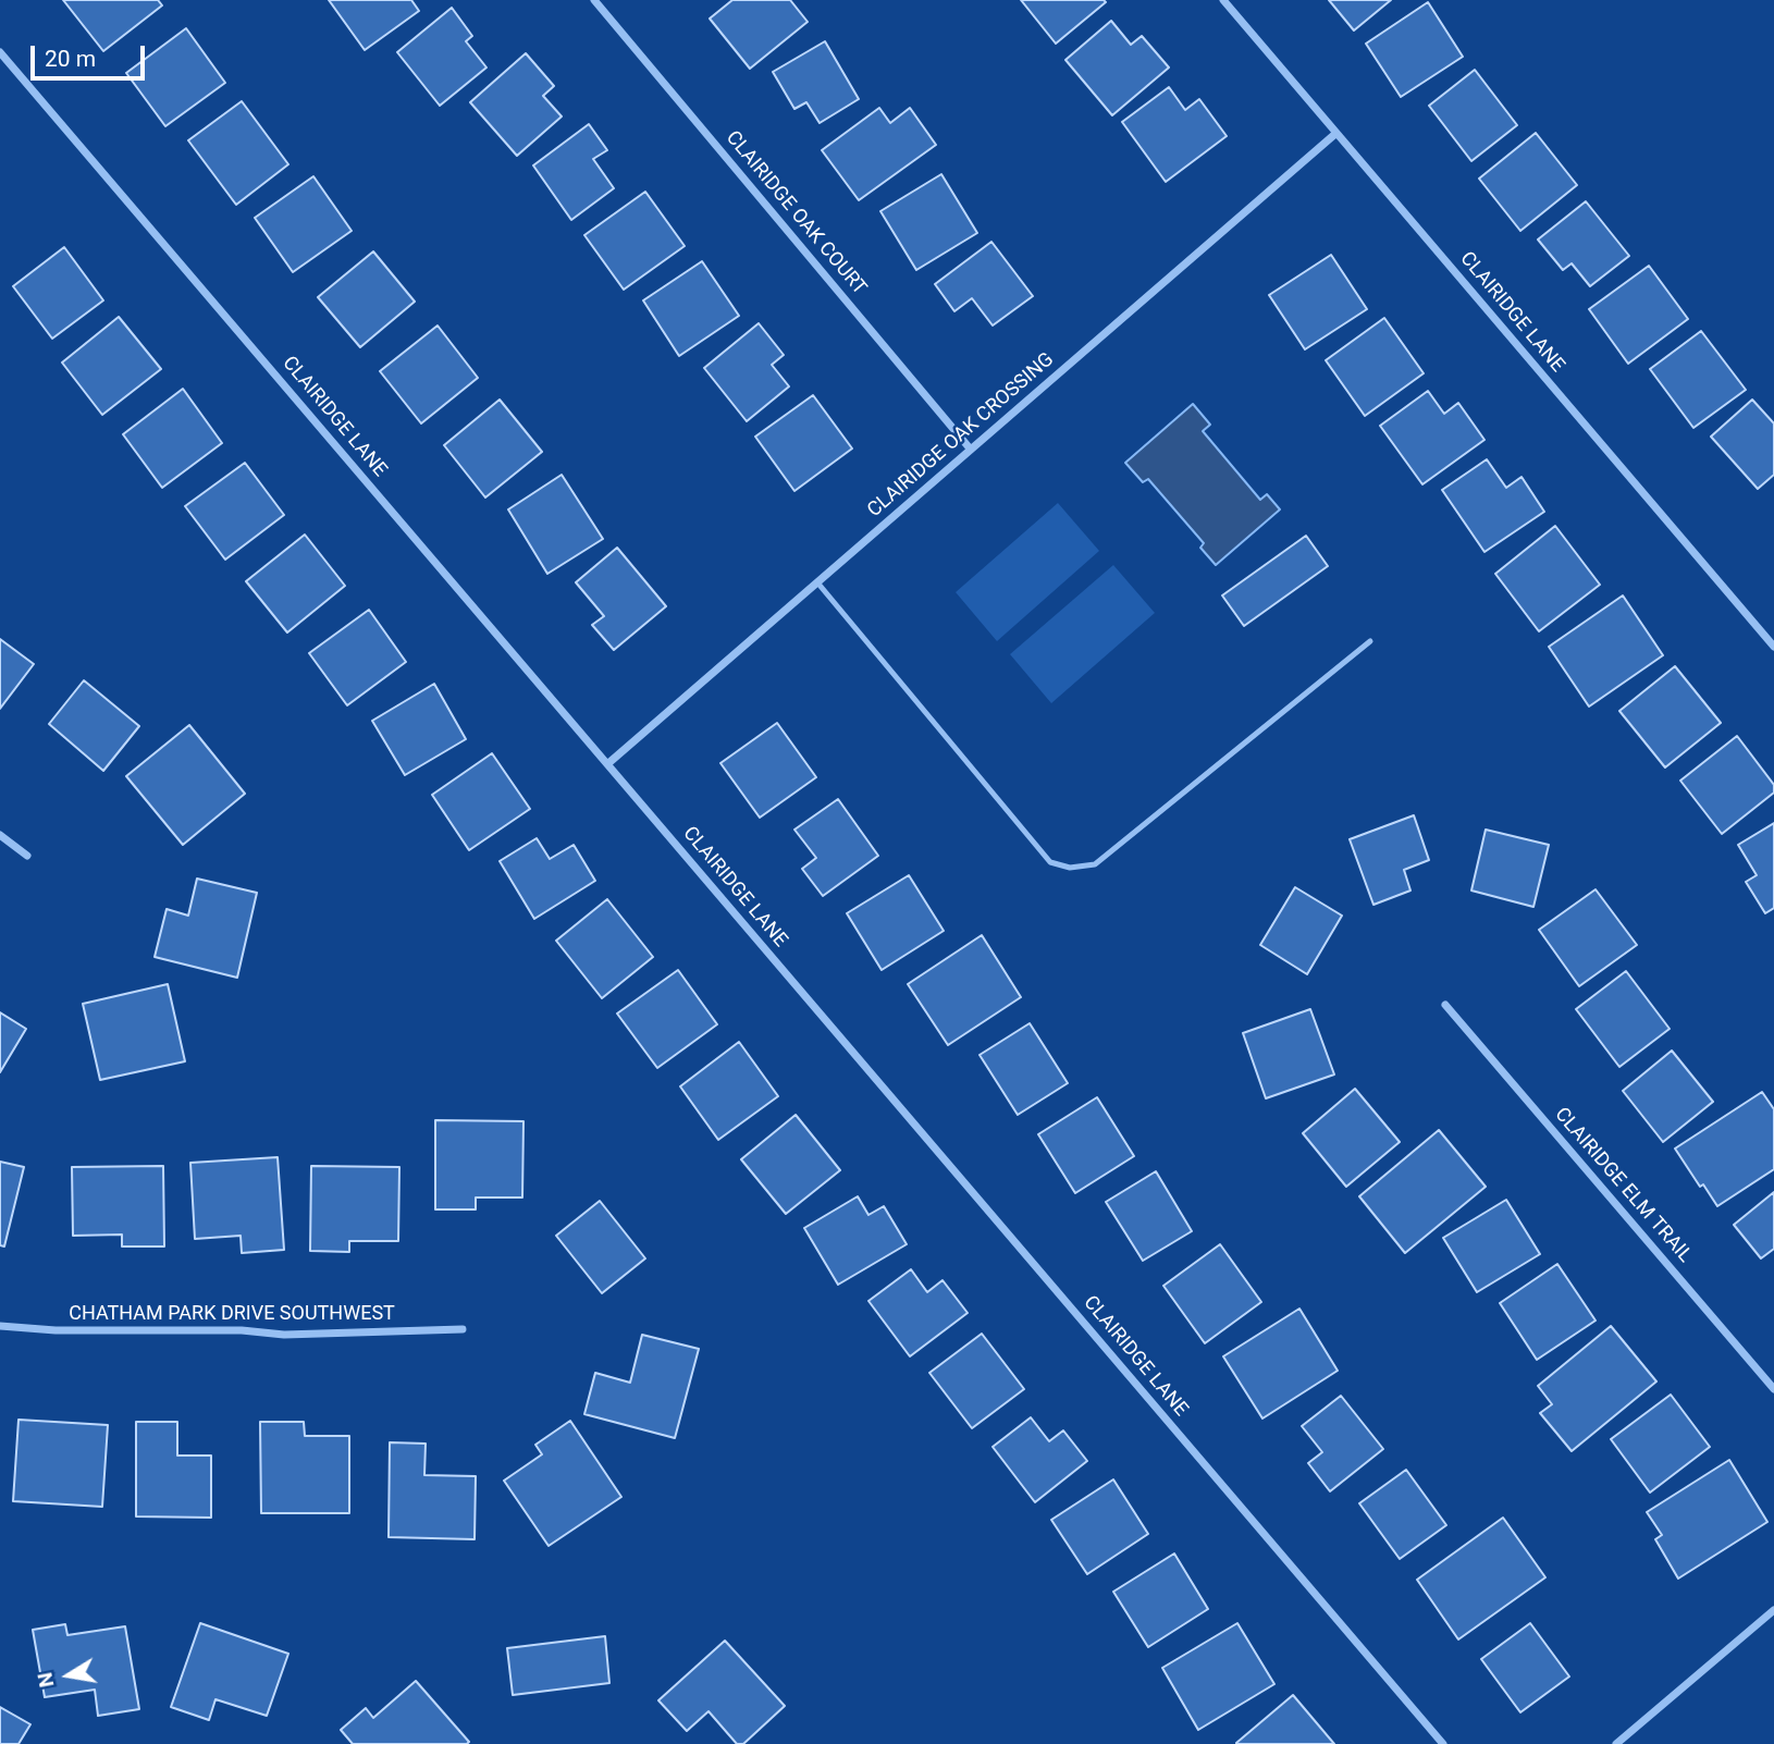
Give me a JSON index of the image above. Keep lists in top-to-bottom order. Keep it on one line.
{"streets":{"street":["CLAIRIDGE OAK COURT","CLAIRIDGE LANE","CLAIRIDGE OAK CROSSING","CLAIRIDGE ELM TRAIL","CHATHAM PARK DRIVE SOUTHWEST"]},"crossings":[["CLAIRIDGE OAK COURT","CLAIRIDGE OAK CROSSING"],["CLAIRIDGE LANE","CLAIRIDGE OAK CROSSING"]],"scale_bar":"20 m","north":"left"}
